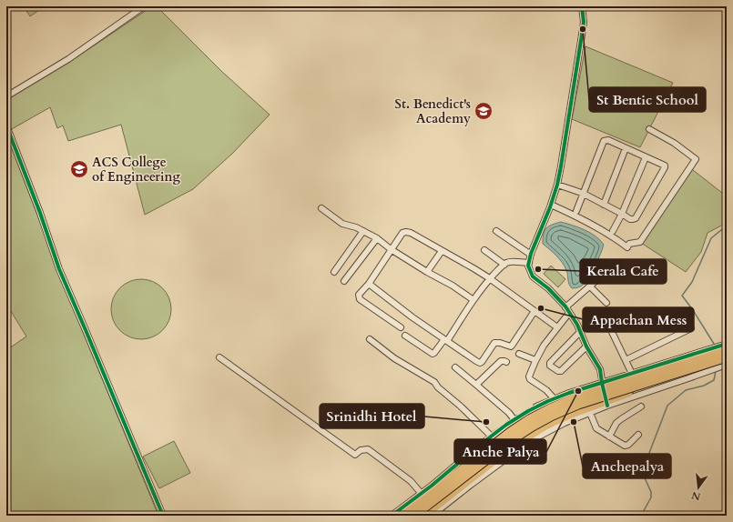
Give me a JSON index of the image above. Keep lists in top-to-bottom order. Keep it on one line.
{"places":{"other":["St Bentic School","Kerala Cafe","Appachan Mess","Anche Palya","Srinidhi Hotel","Anchepalya"],"school or university":["St. Benedict's Academy","ACS College of Engineering"]},"north":"bottom"}
